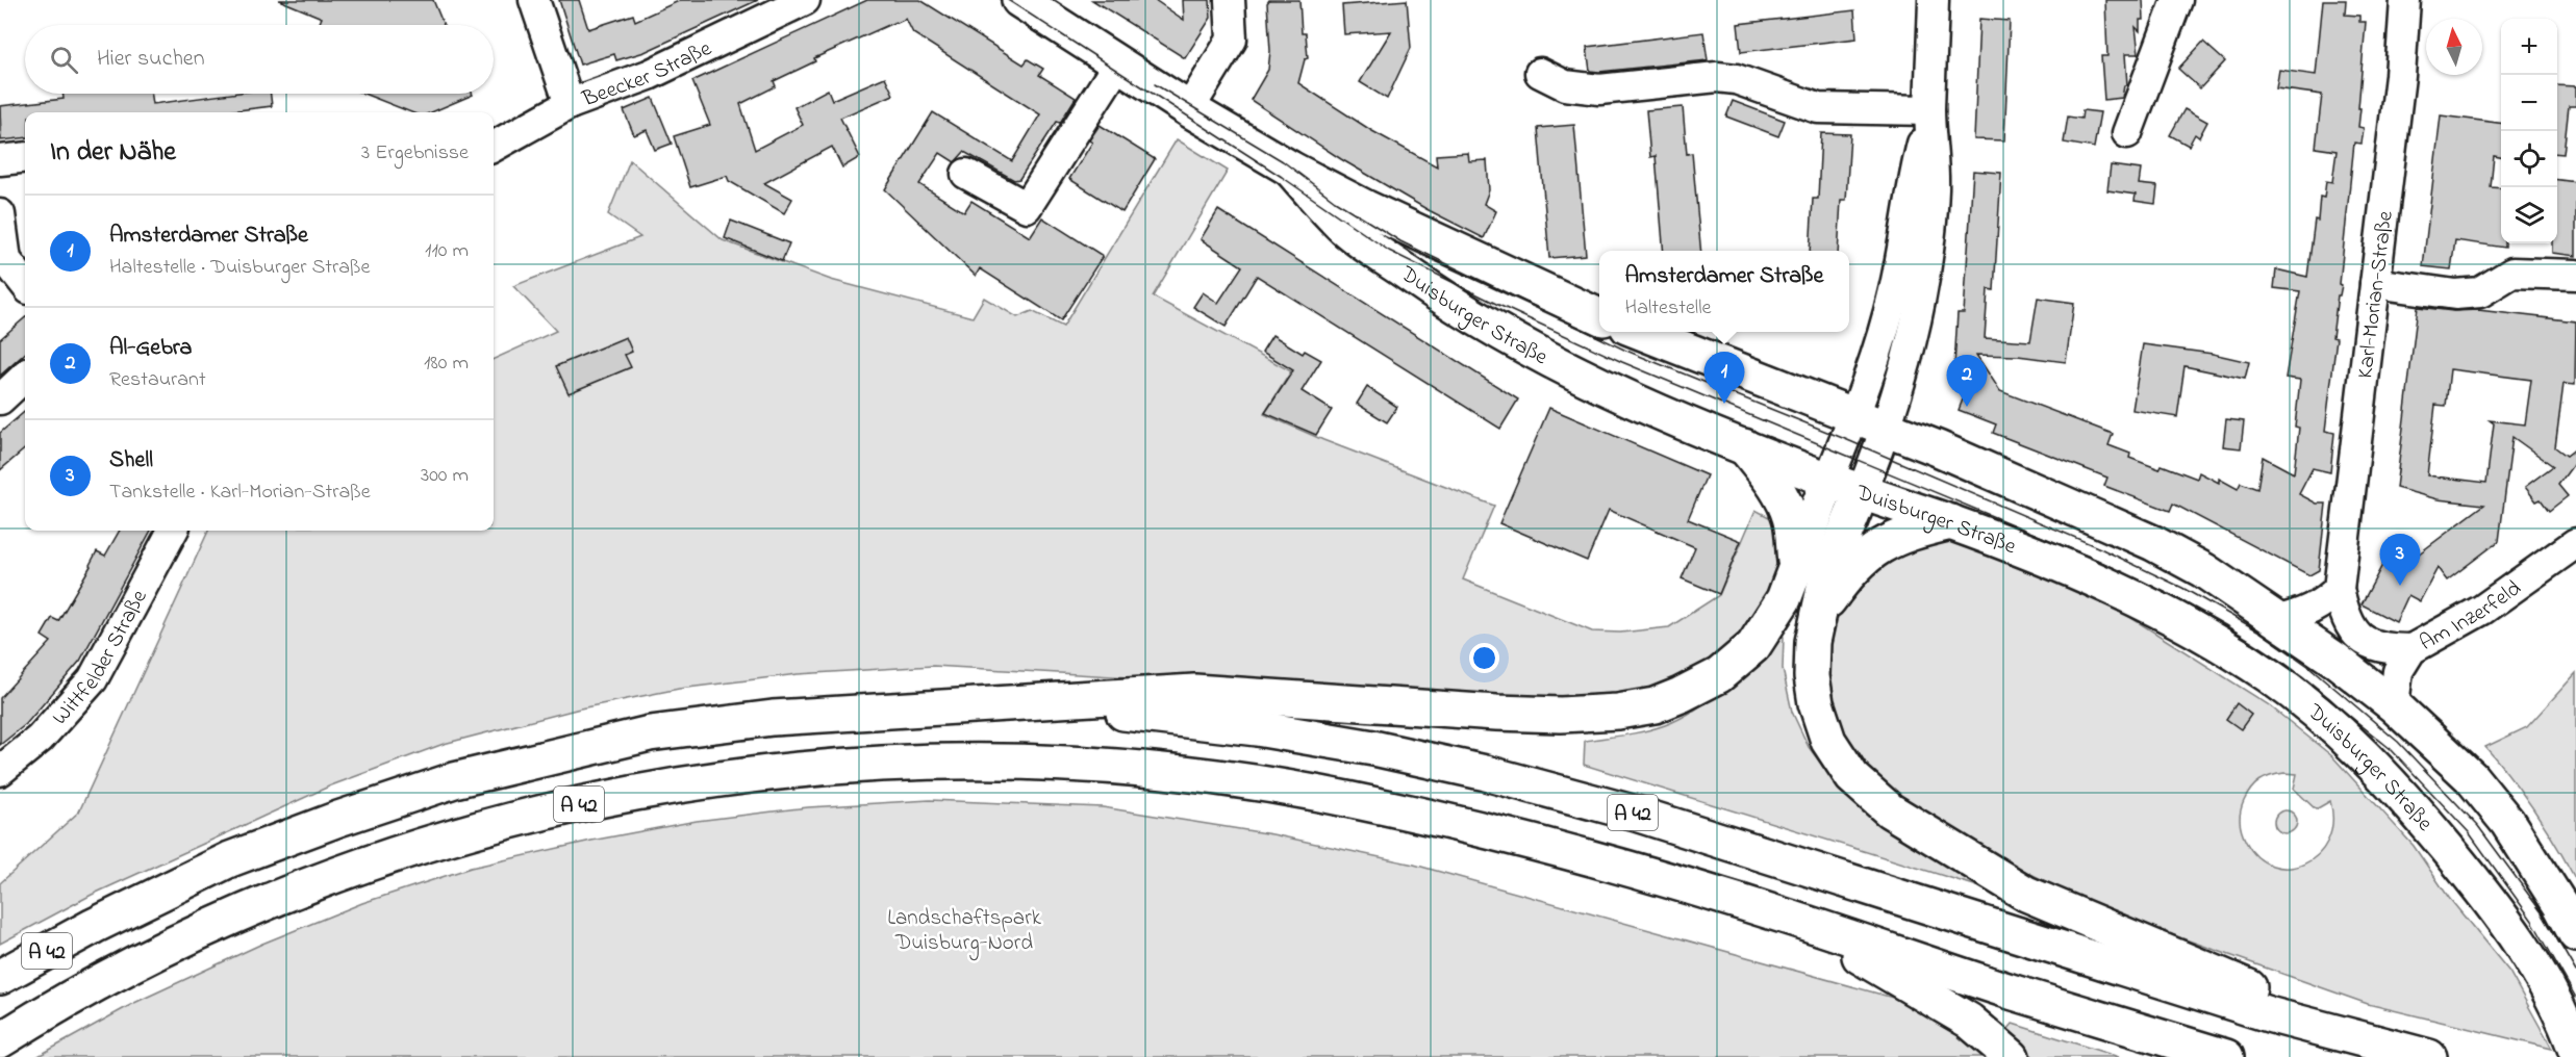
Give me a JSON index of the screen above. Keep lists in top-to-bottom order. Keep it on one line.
{"streets":{"main road":["Duisburger Straße","A 42"],"street":["Beecker Straße","Karl-Morian-Straße","Am Inzerfeld","Wittfelder Straße"]},"crossings":[["Karl-Morian-Straße","Am Inzerfeld"]],"parks":["Landschaftspark Duisburg-Nord"],"north":"top","page":{"map_buttons":["+","−"],"search":"Hier suchen","heading":["In der Nähe","3 Ergebnisse"],"list":[{"mark":"1","name":"Amsterdamer Straße","note":"Haltestelle · Duisburger Straße","value":"110 m"},{"mark":"2","name":"Al-Gebra","note":"Restaurant","value":"180 m"},{"mark":"3","name":"Shell","note":"Tankstelle · Karl-Morian-Straße","value":"300 m"}],"popup":["Amsterdamer Straße","Haltestelle"],"pins":["1","2","3"]}}
